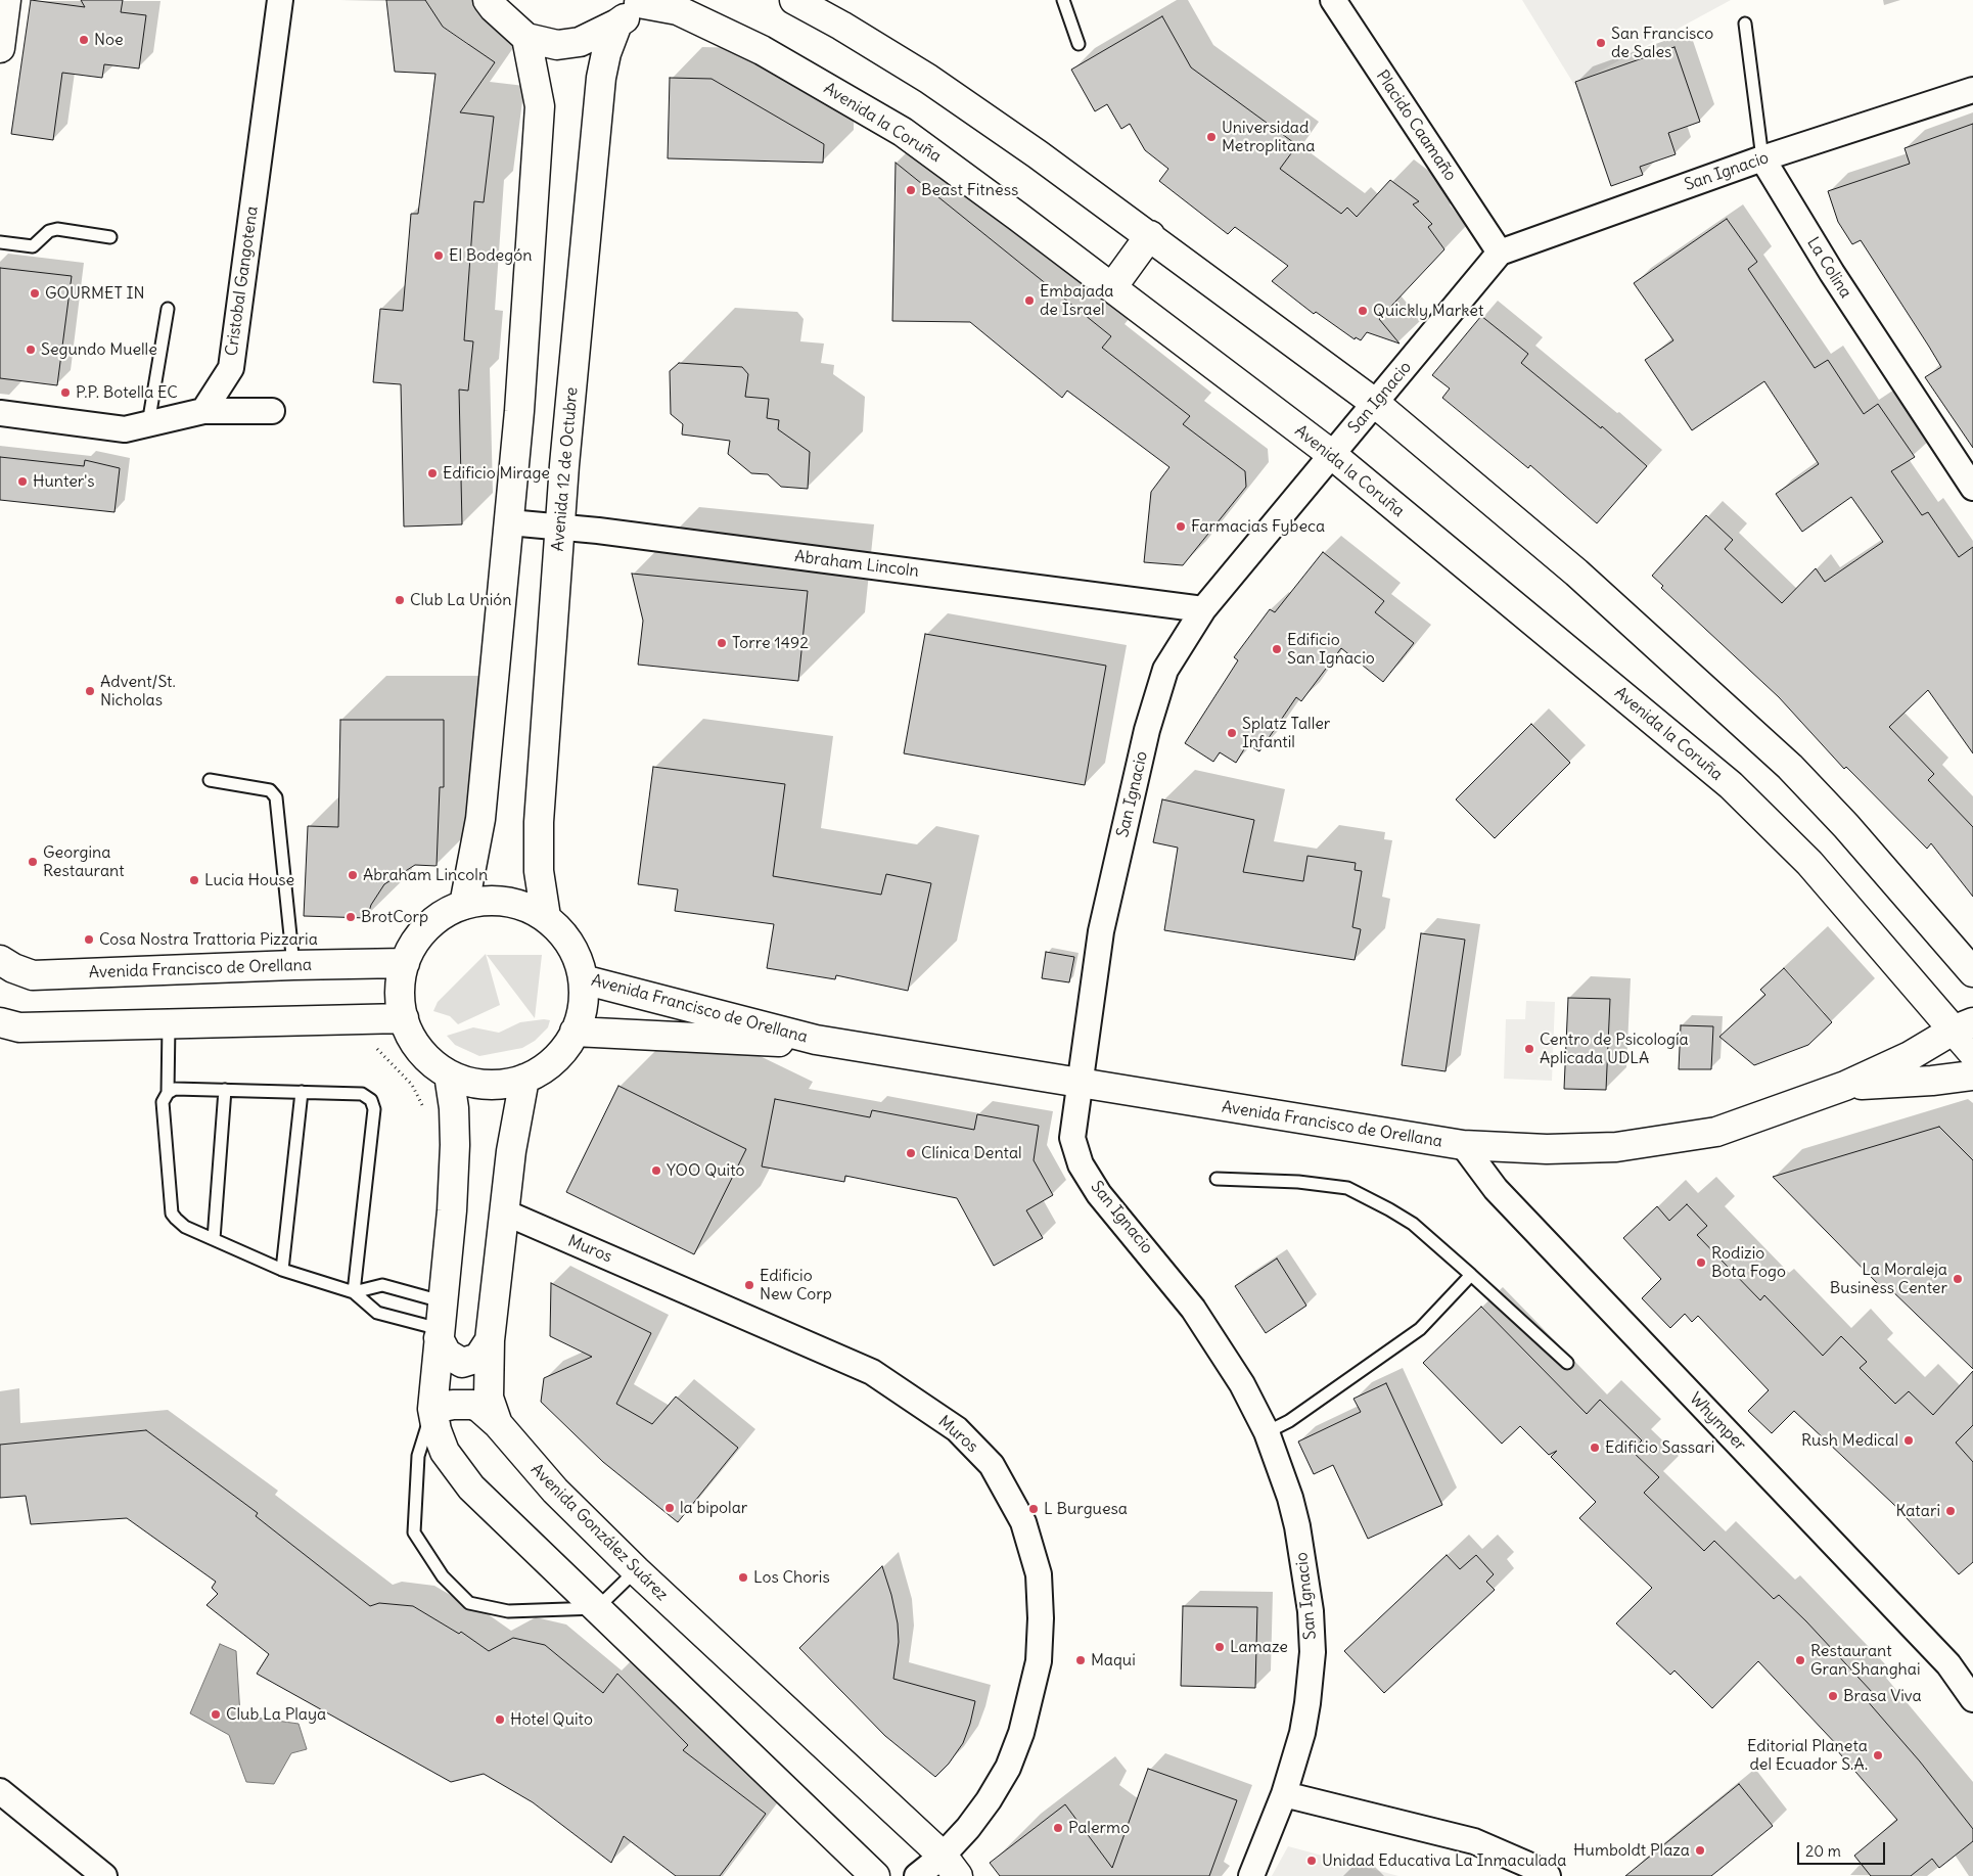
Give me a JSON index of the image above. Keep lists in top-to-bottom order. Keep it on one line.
{"streets":{"main road":["Avenida la Coruña","Avenida 12 de Octubre","Avenida Francisco de Orellana","Avenida González Suárez"],"street":["Placido Caamaño","San Ignacio","La Colina","Cristobal Gangotena","Abraham Lincoln","Muros","Whymper"]},"crossings":[["Avenida la Coruña","San Ignacio"],["Avenida la Coruña","Avenida Francisco de Orellana"],["Placido Caamaño","San Ignacio"],["San Ignacio","La Colina"],["San Ignacio","Abraham Lincoln"],["San Ignacio","Avenida Francisco de Orellana"],["Avenida 12 de Octubre","Abraham Lincoln"],["Avenida Francisco de Orellana","Whymper"],["Muros","Avenida González Suárez"]],"places":["Noe","San Francisco de Sales","Universidad Metroplitana","Beast Fitness","El Bodegón","GOURMET IN","Embajada de Israel","Quickly Market","Segundo Muelle","P.P. Botella EC","Edificio Mirage","Hunter's","Farmacias Fybeca","Club La Unión","Torre 1492","Edificio San Ignacio","Advent/St. Nicholas","Splatz Taller Infantil","Georgina Restaurant","Abraham Lincoln","Lucia House","BrotCorp","Cosa Nostra Trattoria Pizzaria","Centro de Psicología Aplicada UDLA","Clínica Dental","YOO Quito","Rodizio Bota Fogo","La Moraleja Business Center","Edificio New Corp","Rush Medical","Edificio Sassari","la bipolar","L Burguesa","Katari","Los Choris","Lamaze","Maqui","Restaurant Gran Shanghai","Brasa Viva","Club La Playa","Hotel Quito","Editorial Planeta del Ecuador S.A.","Palermo","Humboldt Plaza","Unidad Educativa La Inmaculada"],"scale_bar":"20 m"}
